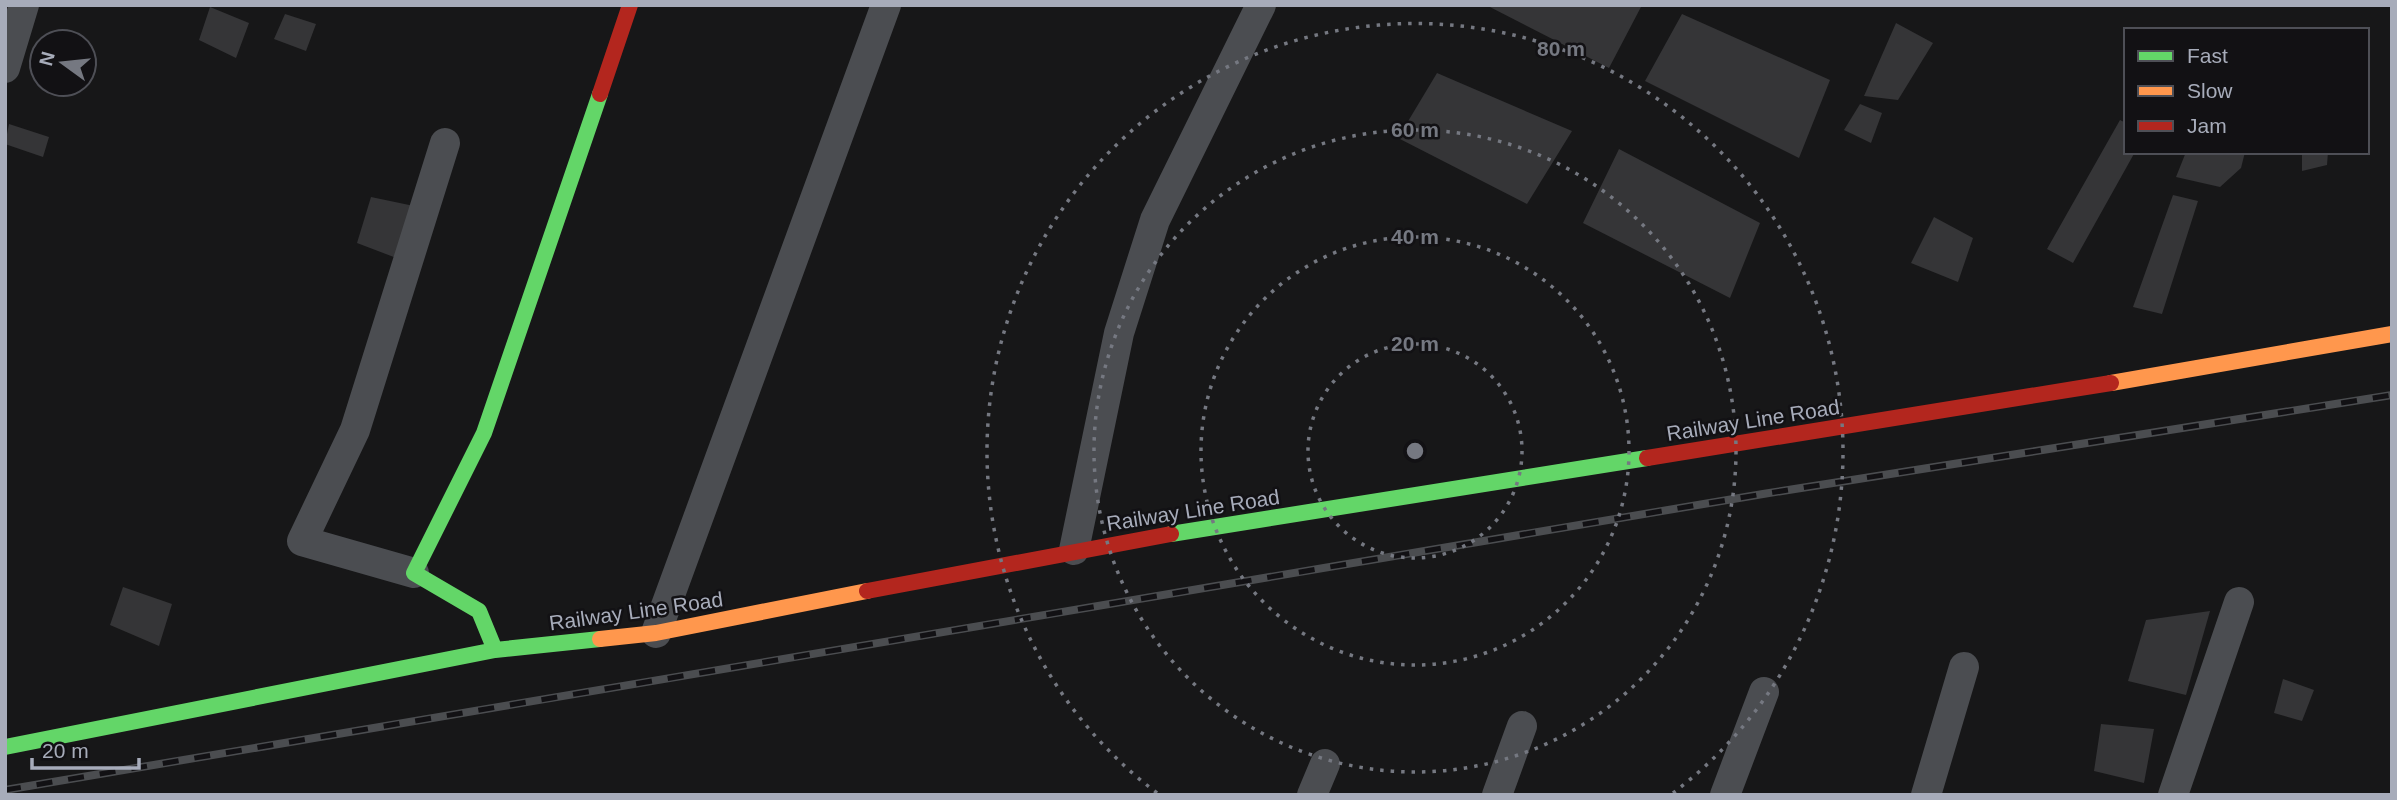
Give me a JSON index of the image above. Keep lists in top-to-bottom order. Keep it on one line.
{"streets":{"street":["Railway Line Road"]},"legend":["Fast","Slow","Jam"],"scale_bar":"20 m","north":"left","rings":["80 m","60 m","40 m","20 m"]}
